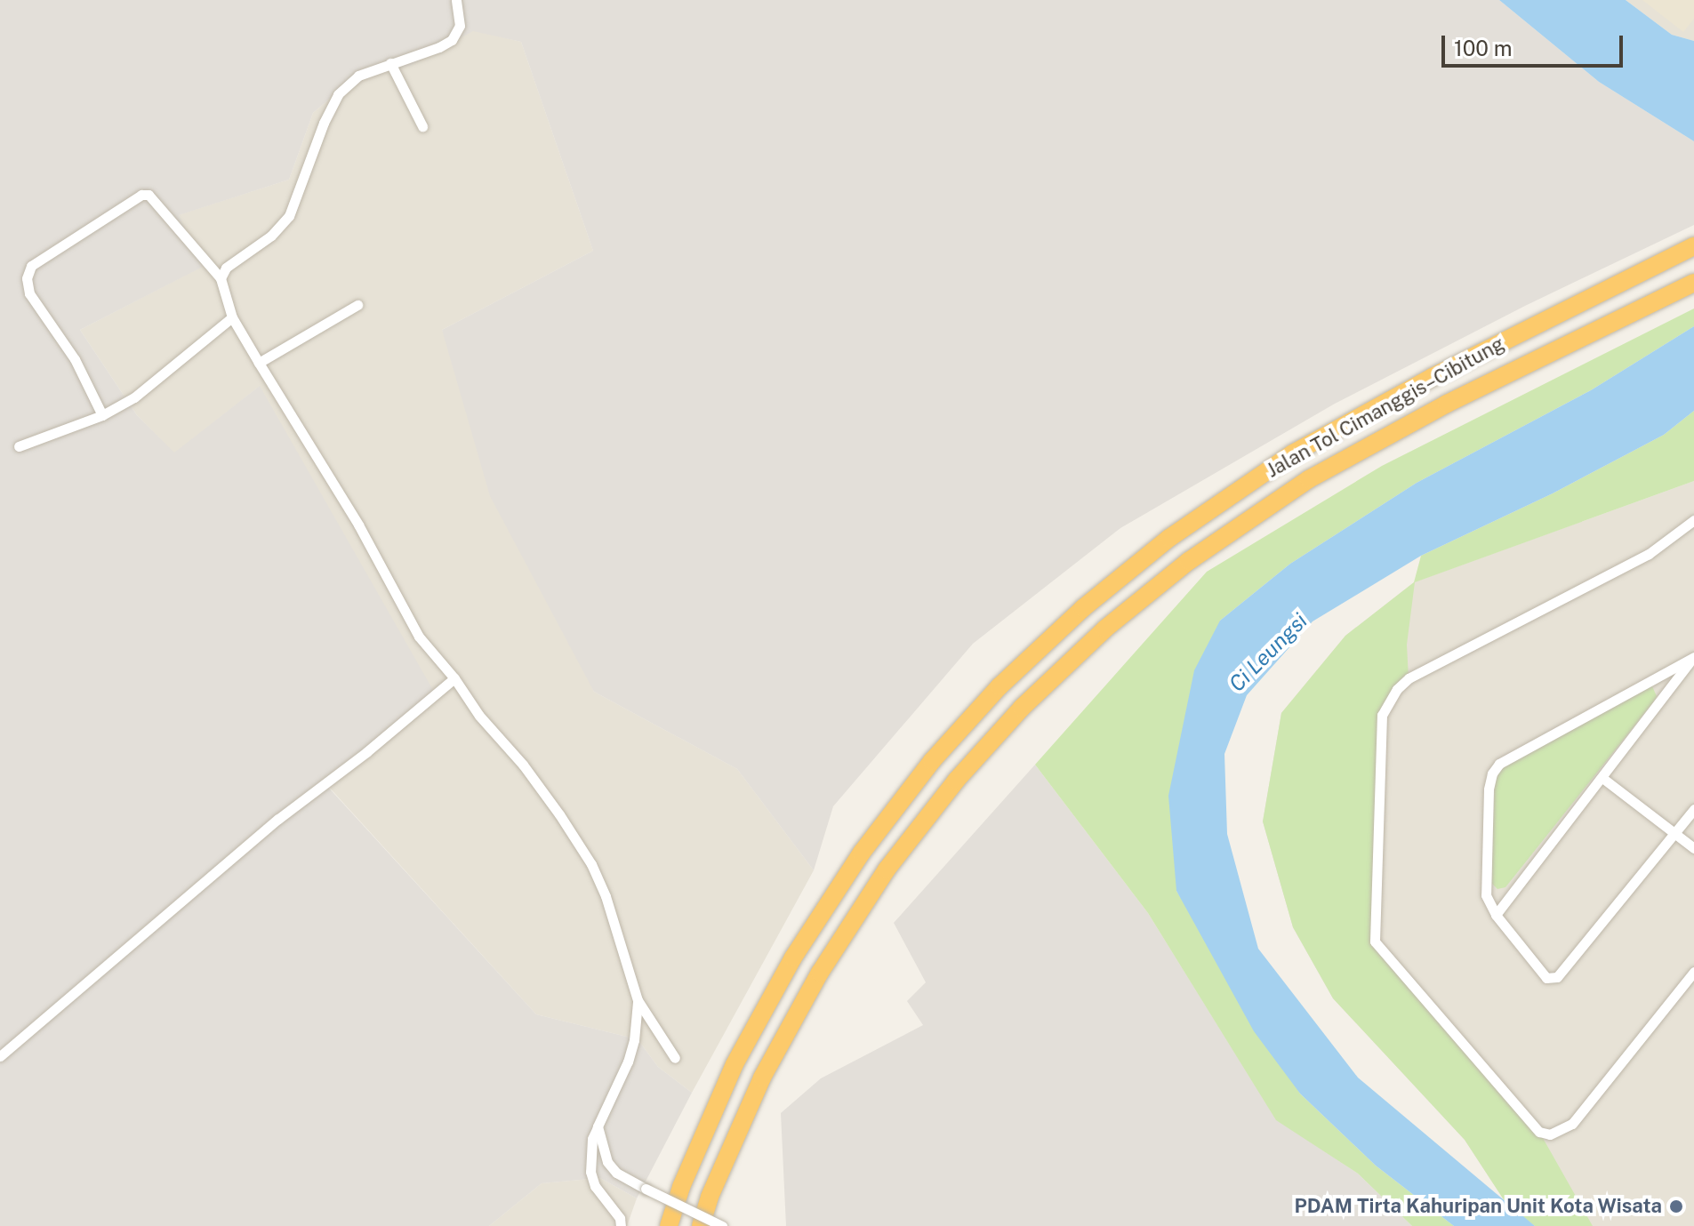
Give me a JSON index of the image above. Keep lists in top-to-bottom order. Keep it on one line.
{"streets":{"highway":["Jalan Tol Cimanggis–Cibitung"]},"water":["Ci Leungsi"],"places":["PDAM Tirta Kahuripan Unit Kota Wisata"],"scale_bar":"100 m"}
